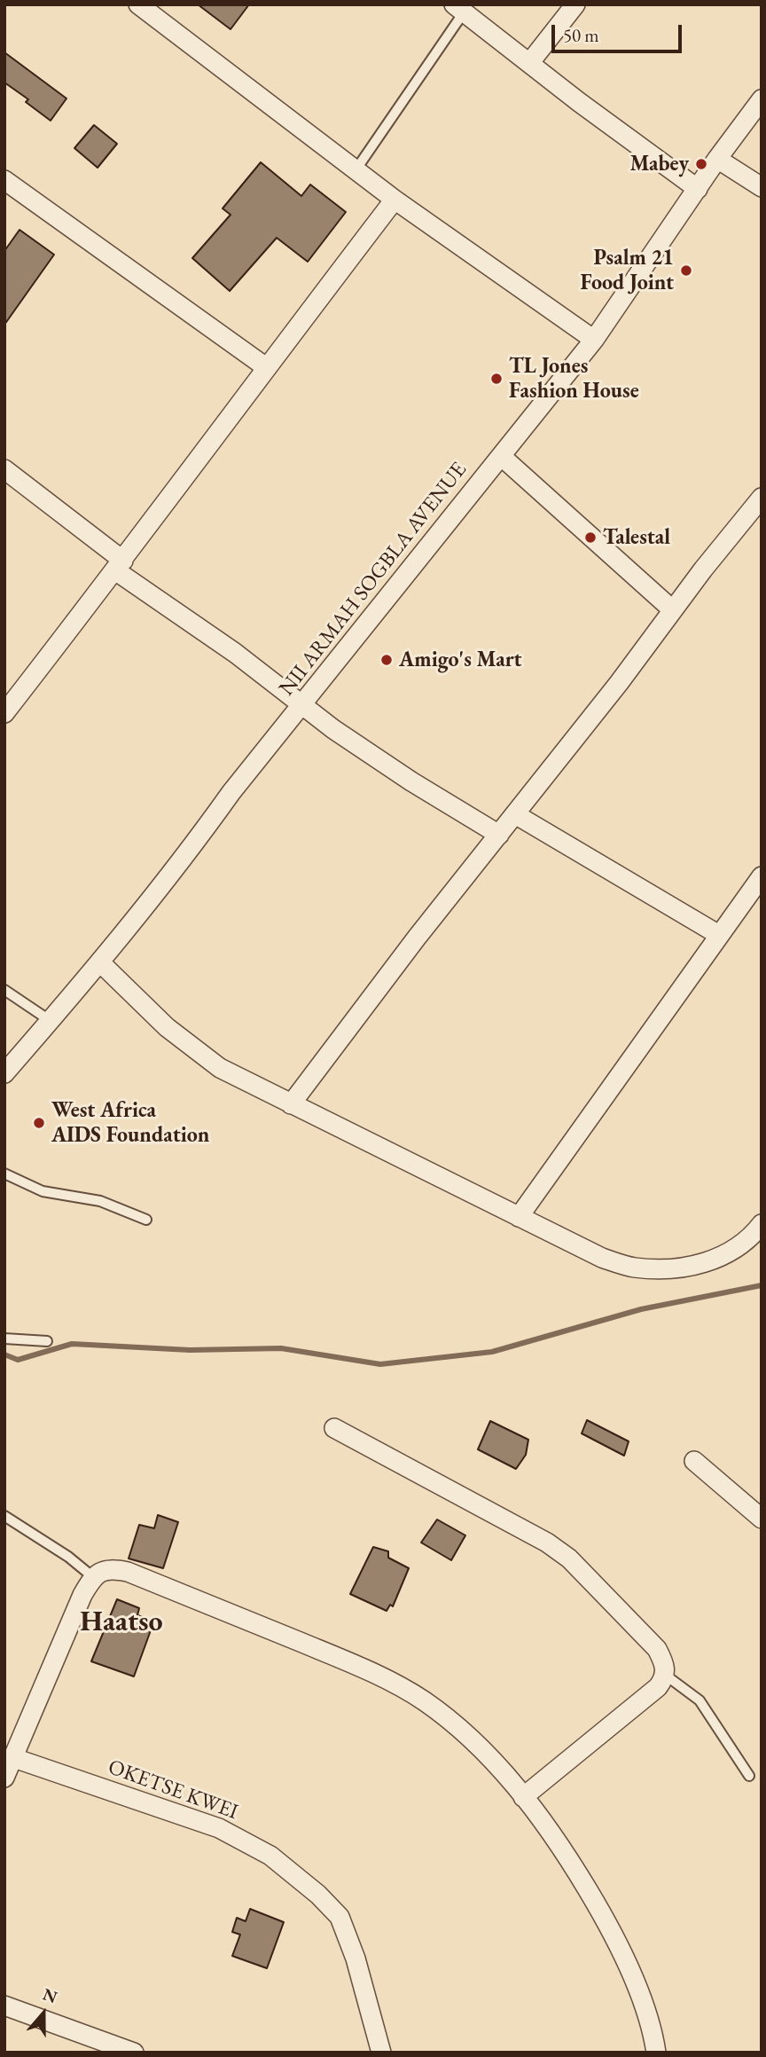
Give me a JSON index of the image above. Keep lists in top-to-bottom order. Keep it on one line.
{"streets":{"street":["NII ARMAH SOGBLA AVENUE","OKETSE KWEI"]},"districts":["Haatso"],"places":["Mabey","Psalm 21 Food Joint","TL Jones Fashion House","Talestal","Amigo's Mart","West Africa AIDS Foundation"],"scale_bar":"50 m","north":"top"}
